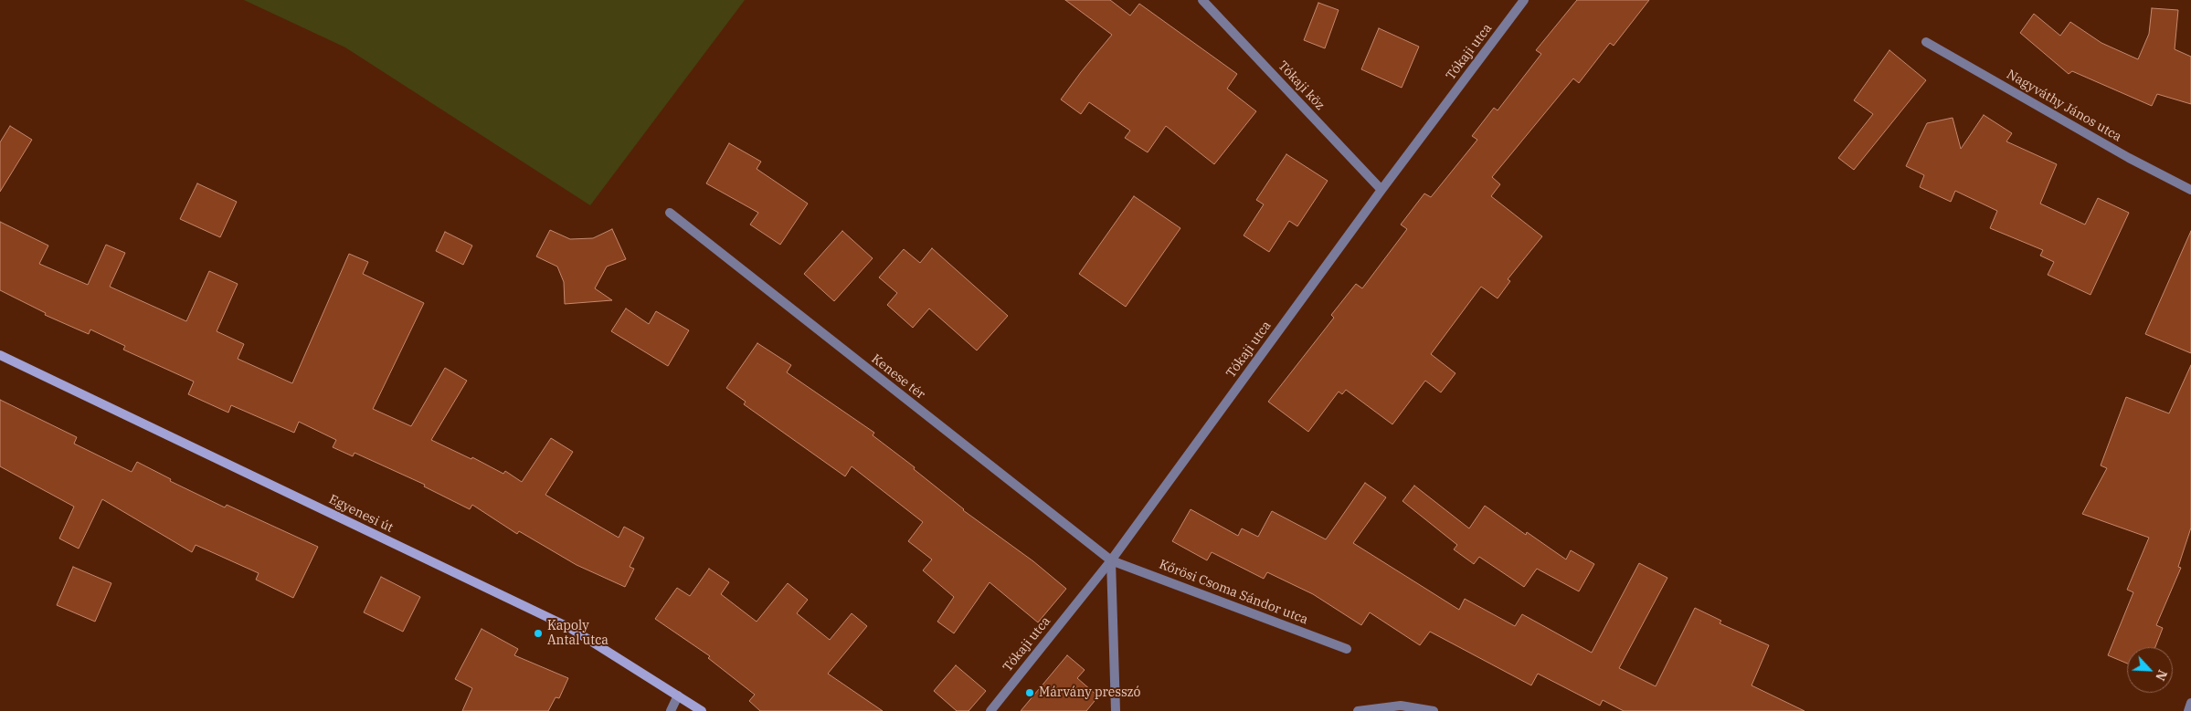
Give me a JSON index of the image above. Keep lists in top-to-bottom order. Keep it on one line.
{"streets":{"street":["Tókaji utca","Tókaji köz","Nagyváthy János utca","Kenese tér","Egyenesi út","Kőrösi Csoma Sándor utca"]},"crossings":[["Tókaji utca","Tókaji köz"],["Tókaji utca","Kenese tér"],["Tókaji utca","Kőrösi Csoma Sándor utca"],["Kenese tér","Kőrösi Csoma Sándor utca"]],"places":["Kapoly Antal utca","Márvány presszó"],"north":"bottom right"}
